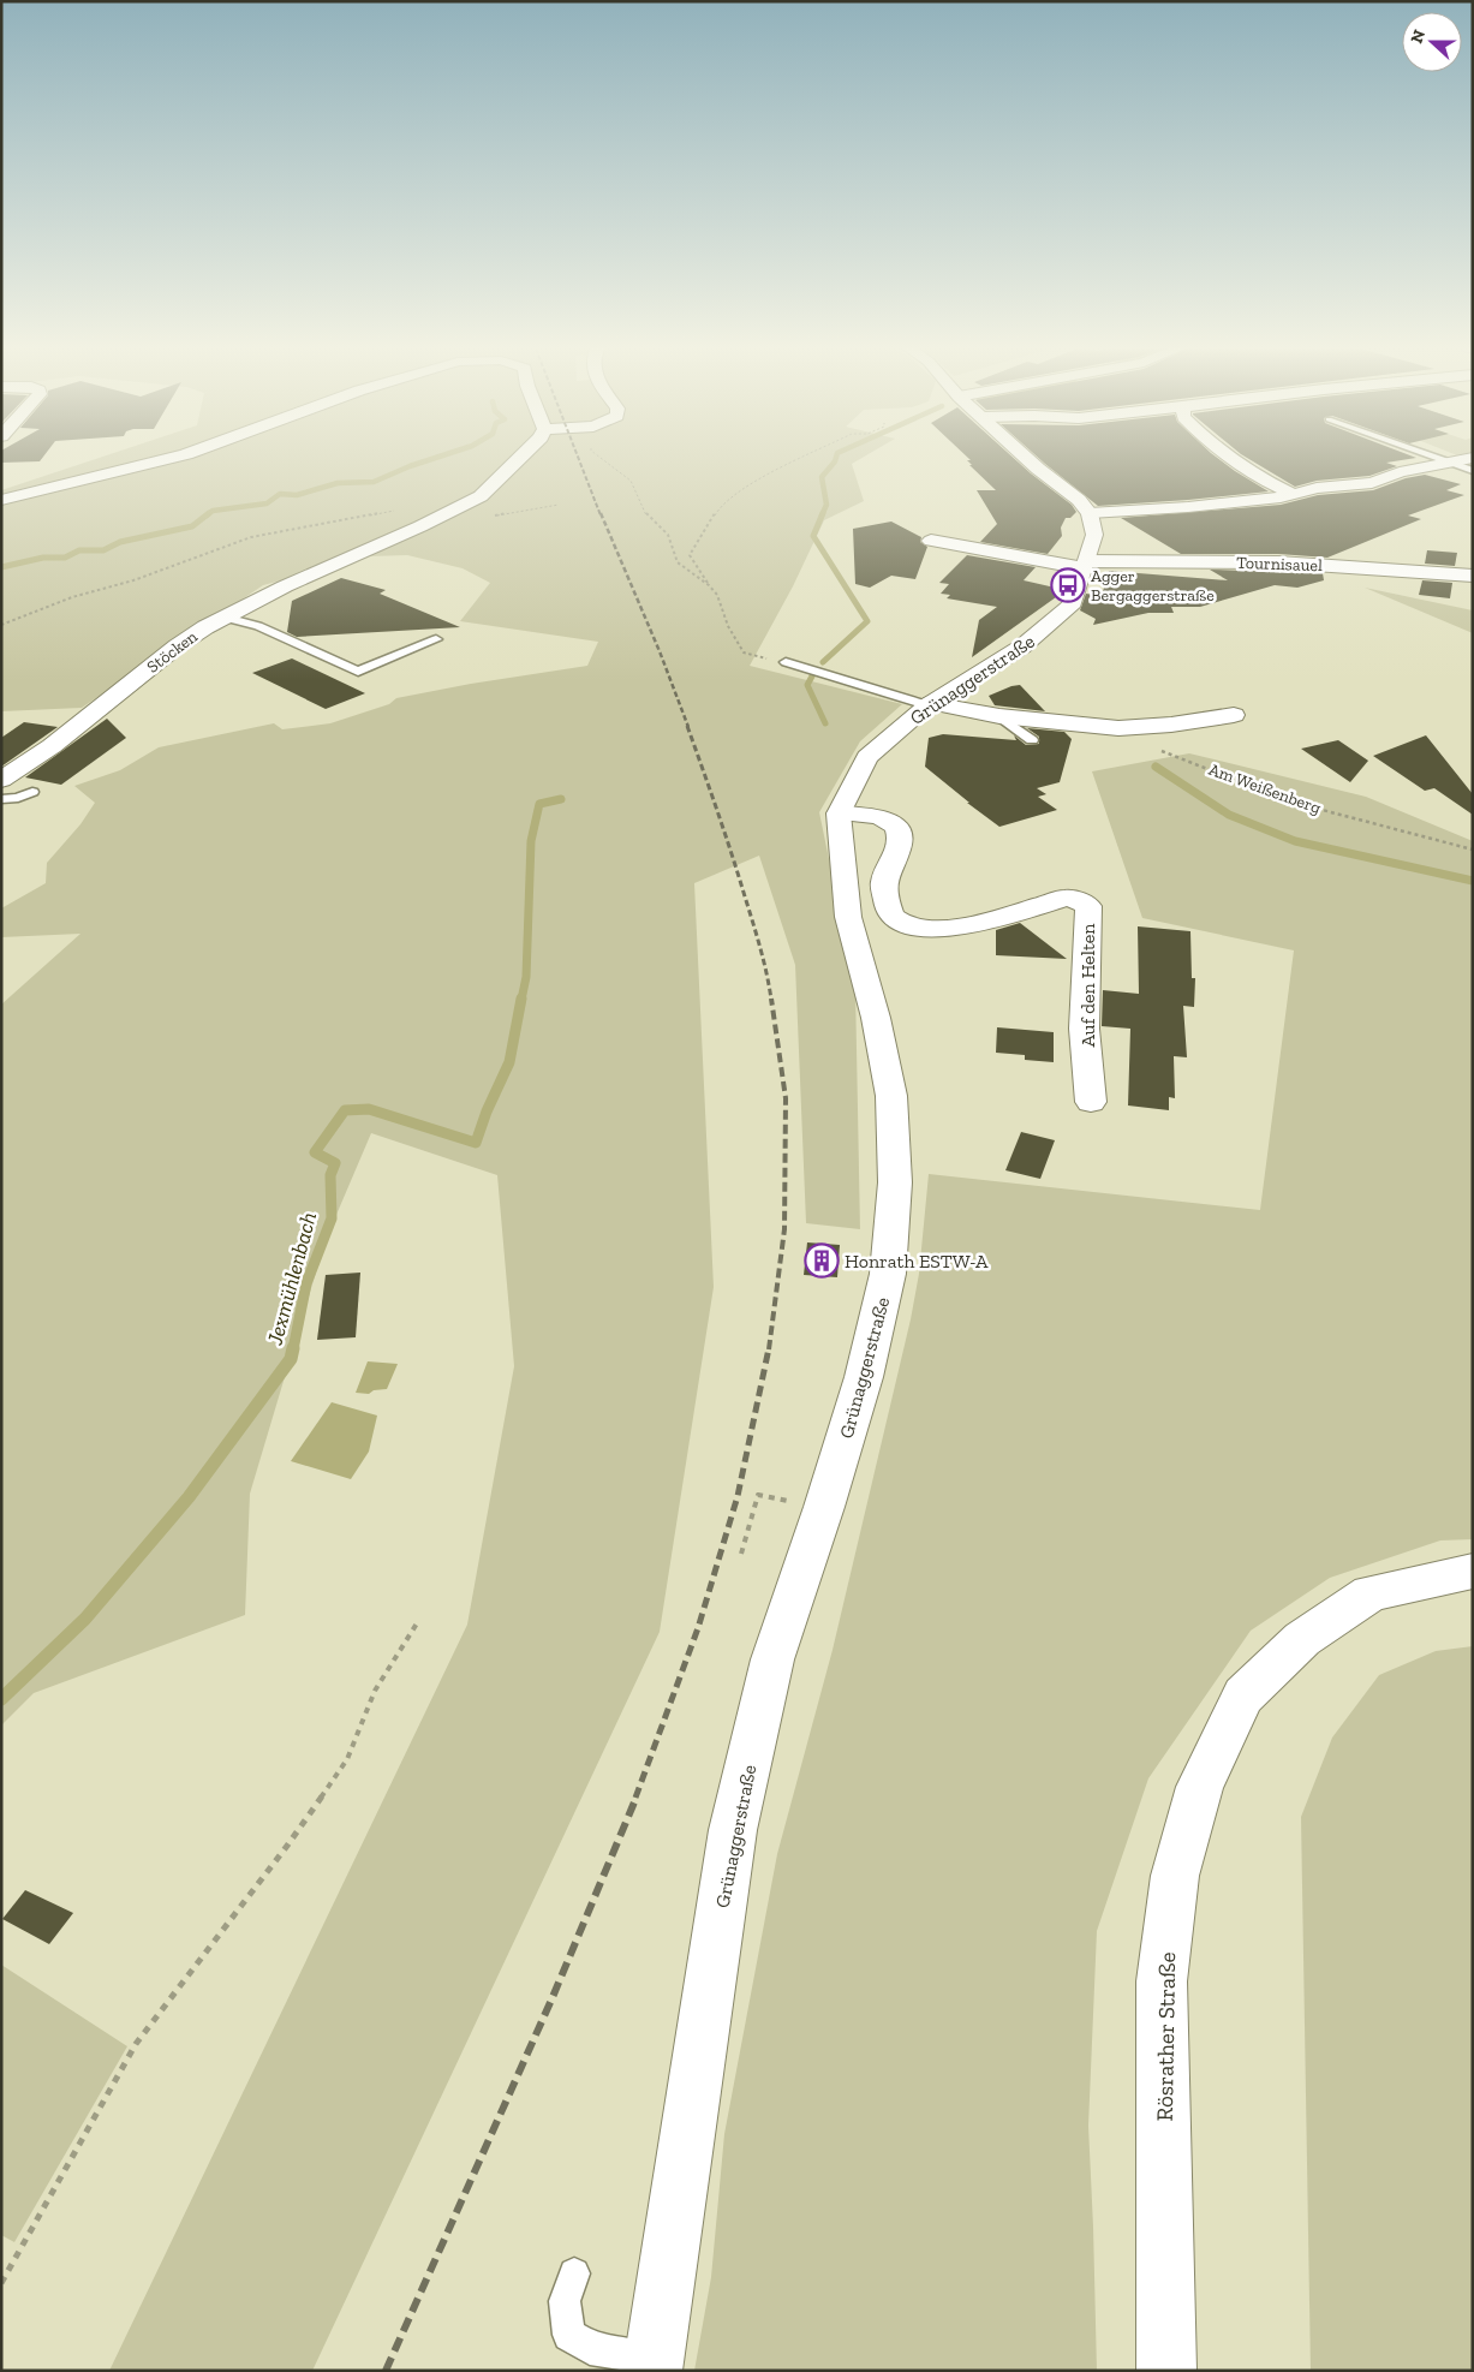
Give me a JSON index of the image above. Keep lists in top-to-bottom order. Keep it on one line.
{"streets":{"street":["Tournisauel","Stöcken","Grünaggerstraße","Auf den Helten","Rösrather Straße"],"path":["Am Weißenberg"]},"crossings":[["Tournisauel","Grünaggerstraße"],["Grünaggerstraße","Auf den Helten"]],"water":["Jexmühlenbach"],"places":{"bus stop":["Agger Bergaggerstraße"],"building":["Honrath ESTW-A"]},"north":"left"}
